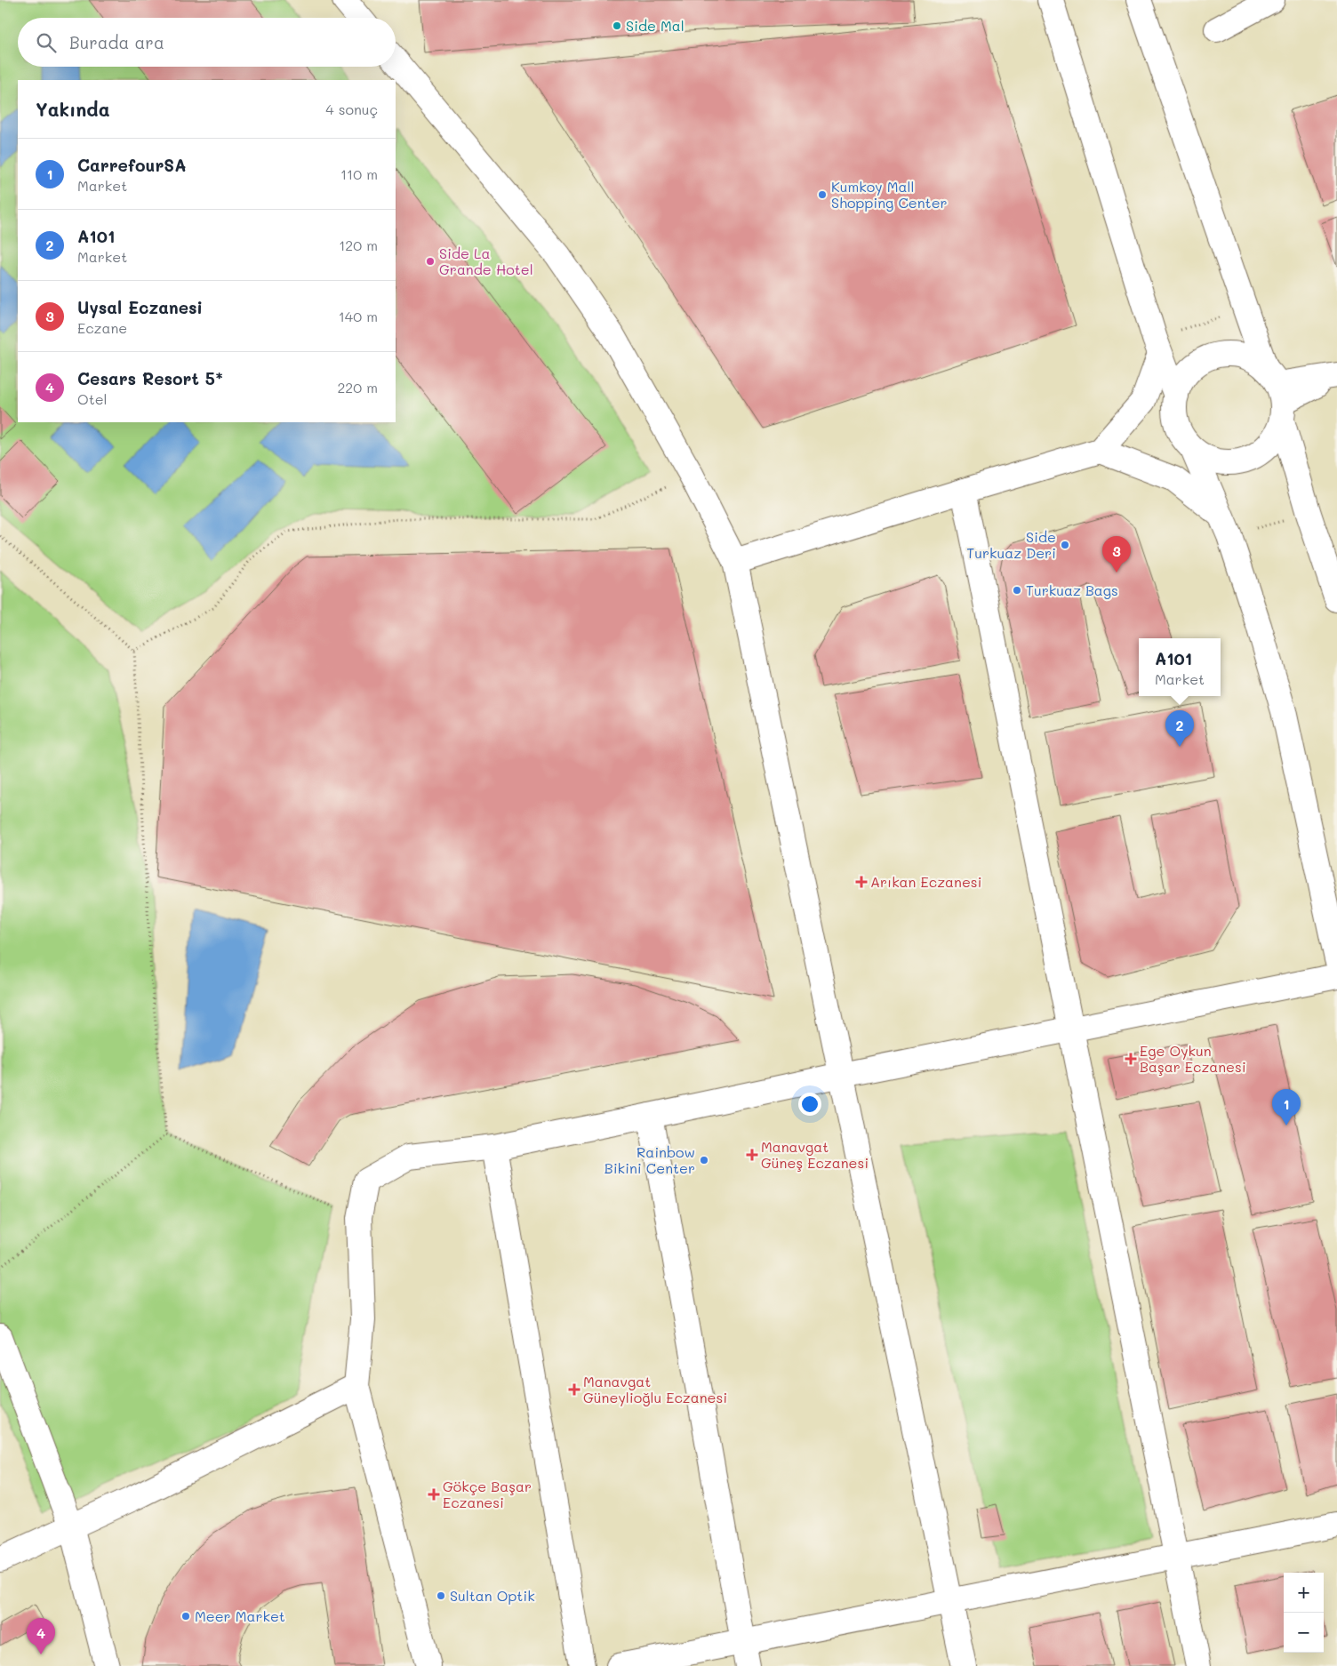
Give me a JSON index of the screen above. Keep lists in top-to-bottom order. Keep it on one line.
{"places":{"other":["Side Mal","Kumkoy Mall Shopping Center","Side La Grande Hotel","Side Turkuaz Deri","Turkuaz Bags","Rainbow Bikini Center","Sultan Optik","Meer Market"],"health":["Arıkan Eczanesi","Ege Oykun Başar Eczanesi","Manavgat Güneş Eczanesi","Manavgat Güneylioğlu Eczanesi","Gökçe Başar Eczanesi"]},"page":{"search":"Burada ara","heading":["Yakında","4 sonuç"],"list":[{"mark":"1","name":"CarrefourSA","note":"Market","value":"110 m"},{"mark":"2","name":"A101","note":"Market","value":"120 m"},{"mark":"3","name":"Uysal Eczanesi","note":"Eczane","value":"140 m"},{"mark":"4","name":"Cesars Resort 5*","note":"Otel","value":"220 m"}],"pins":["3","2","1","4"],"popup":["A101","Market"],"map_buttons":["+","−"]}}
